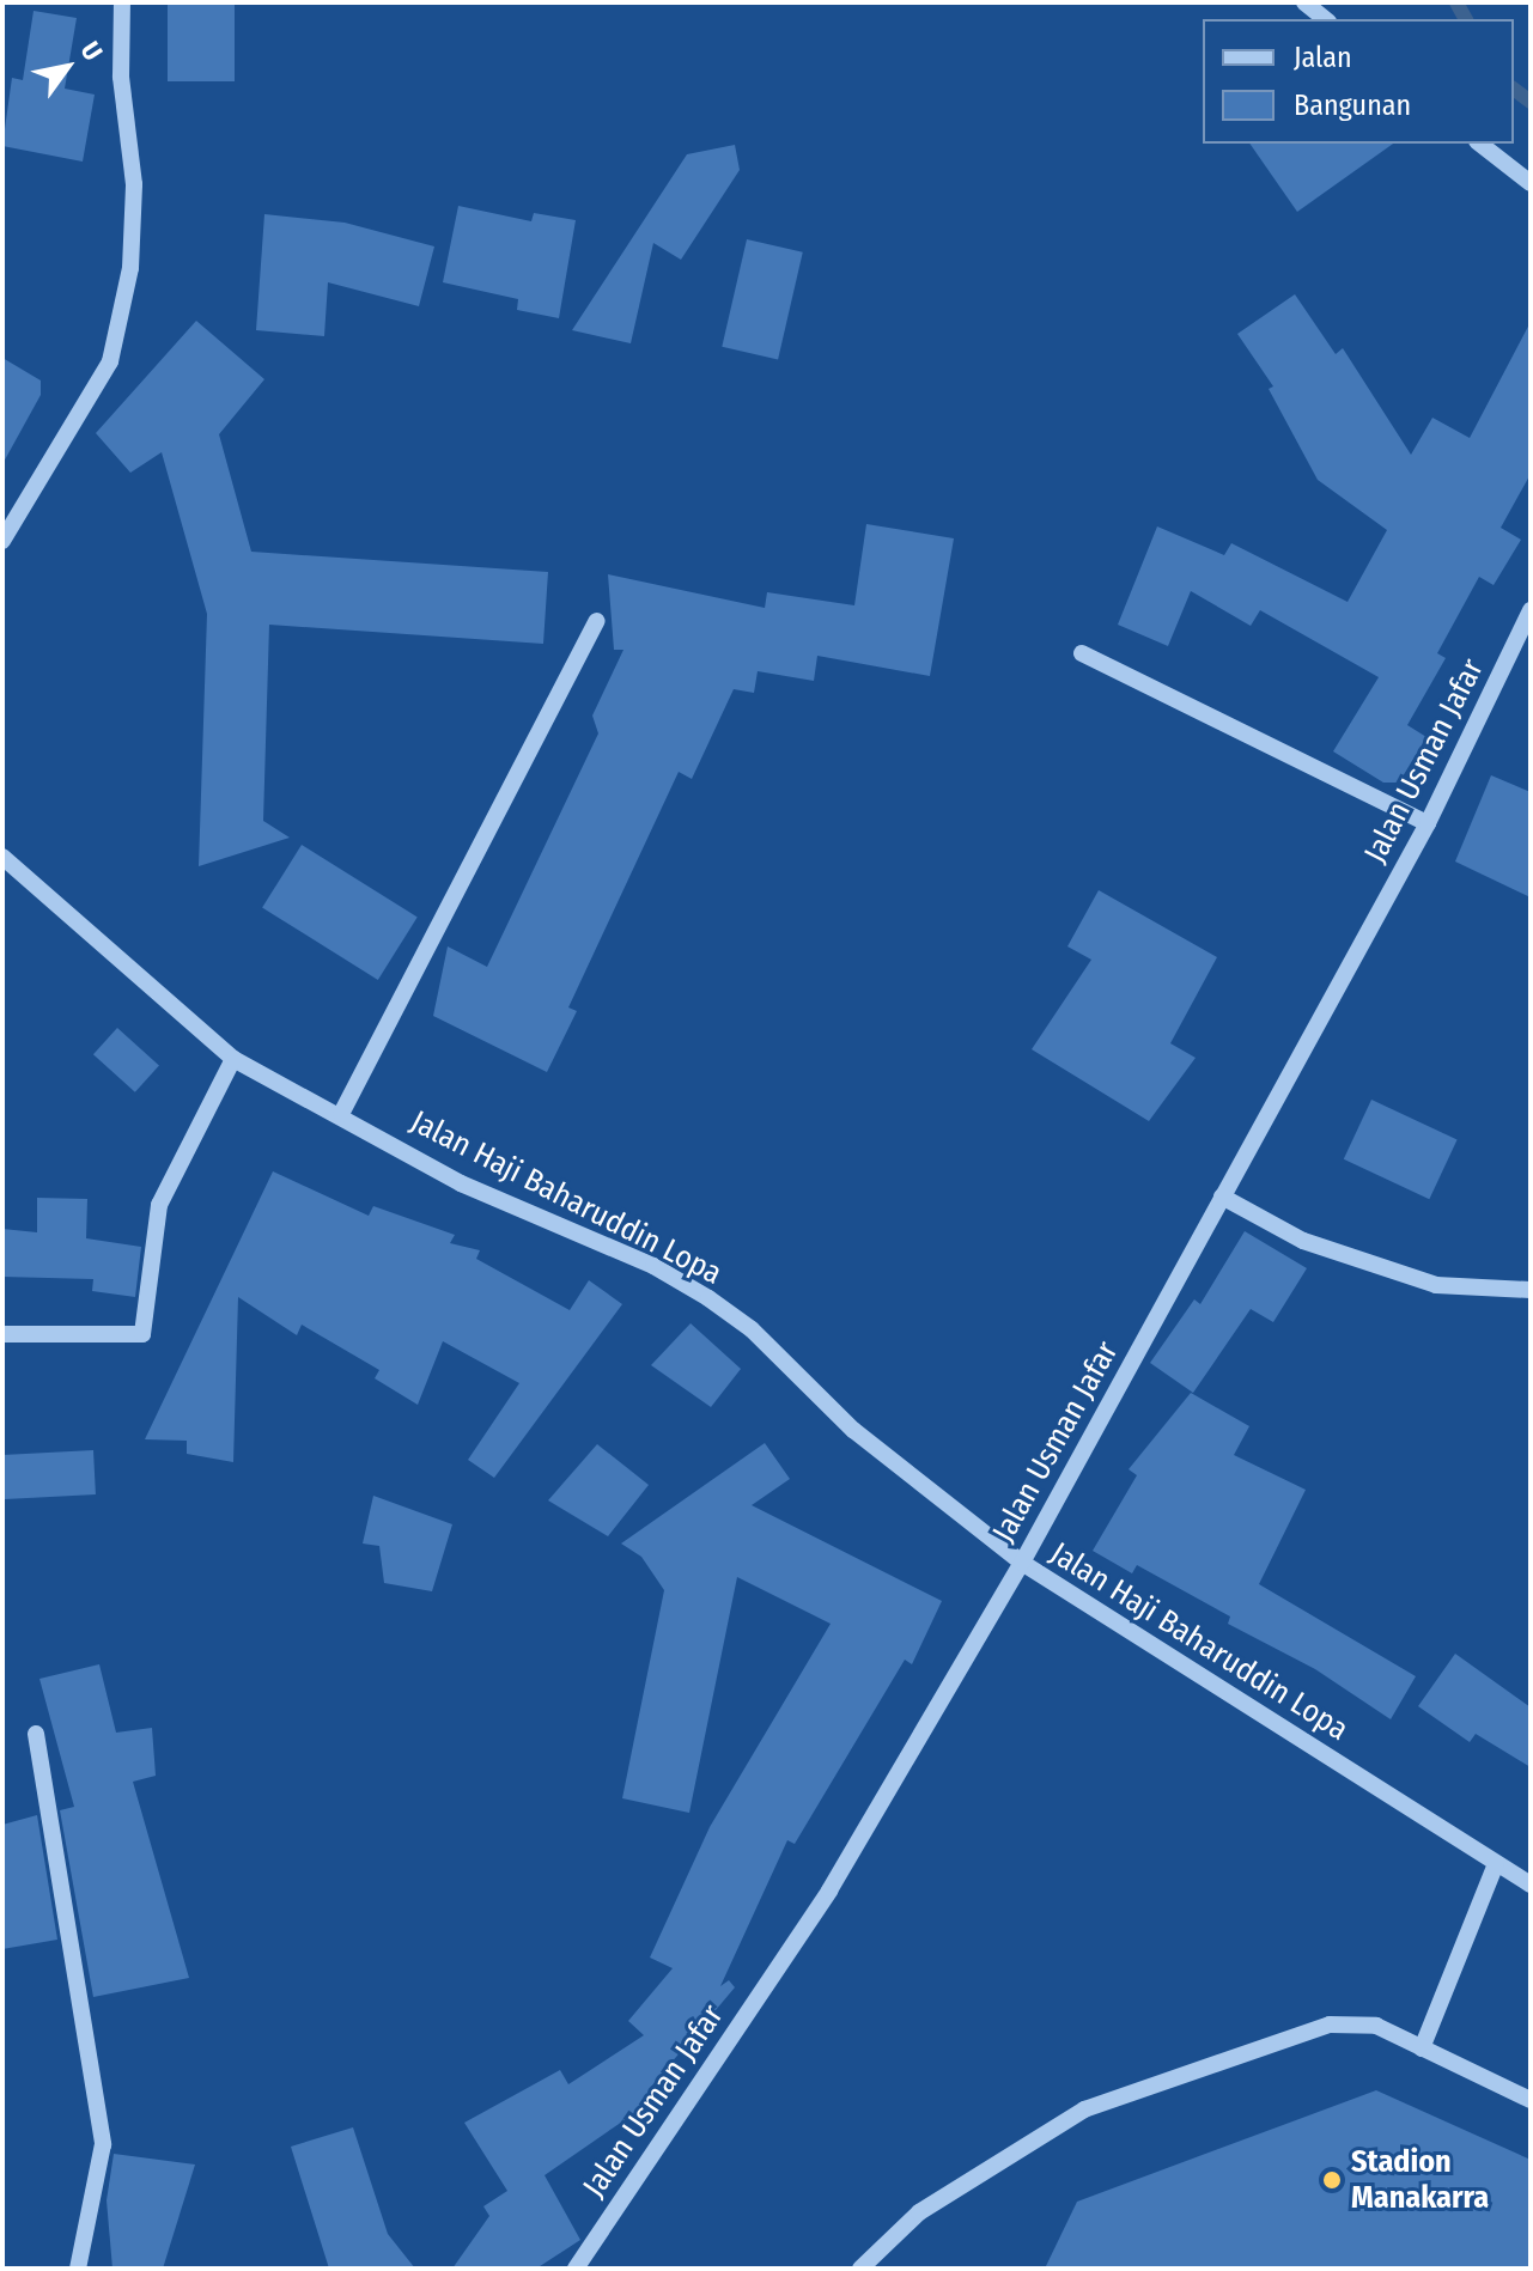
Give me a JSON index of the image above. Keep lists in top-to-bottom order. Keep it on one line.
{"streets":{"street":["Jalan Usman Jafar","Jalan Haji Baharuddin Lopa"]},"crossings":[["Jalan Usman Jafar","Jalan Haji Baharuddin Lopa"]],"places":["Stadion Manakarra"],"legend":["Jalan","Bangunan"],"north":"top right"}
